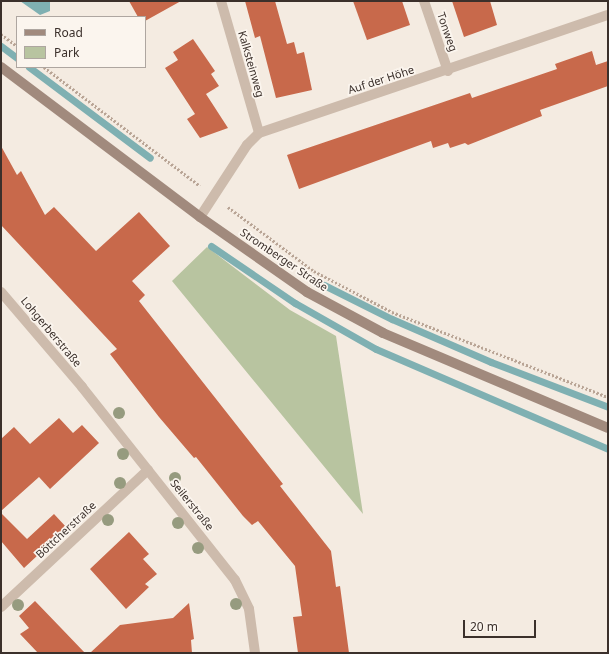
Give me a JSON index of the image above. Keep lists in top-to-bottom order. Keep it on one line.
{"streets":{"main road":["Stromberger Straße"],"street":["Tonweg","Kalksteinweg","Auf der Höhe","Lohgerberstraße","Seilerstraße","Böttcherstraße"]},"crossings":[["Tonweg","Auf der Höhe"],["Kalksteinweg","Auf der Höhe"],["Auf der Höhe","Stromberger Straße"],["Lohgerberstraße","Seilerstraße"],["Seilerstraße","Böttcherstraße"]],"legend":["Road","Park"],"scale_bar":"20 m"}
